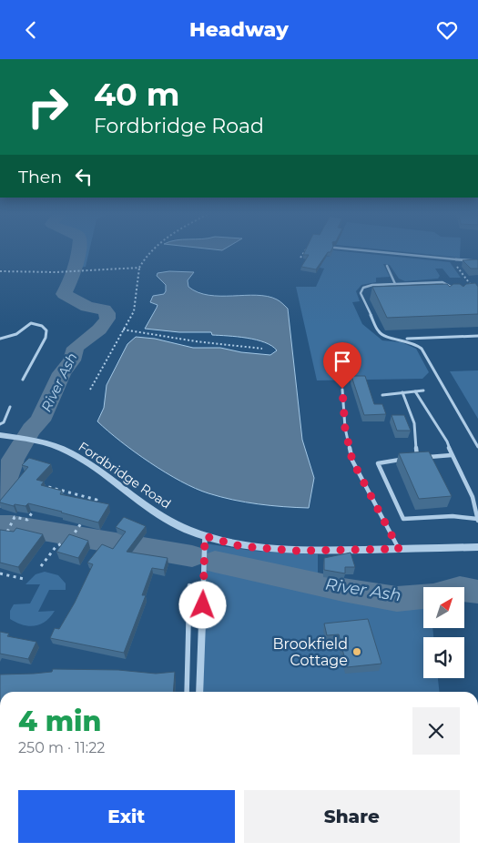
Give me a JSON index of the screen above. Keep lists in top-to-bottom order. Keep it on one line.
{"streets":{"street":["Fordbridge Road"]},"water":["River Ash"],"places":["Brookfield Cottage"],"north":"top right","page":{"header":"Headway","turn":["40 m","Fordbridge Road"],"then":"Then","heading":["4 min","250 m · 11:22"],"buttons":["Exit","Share"]}}
